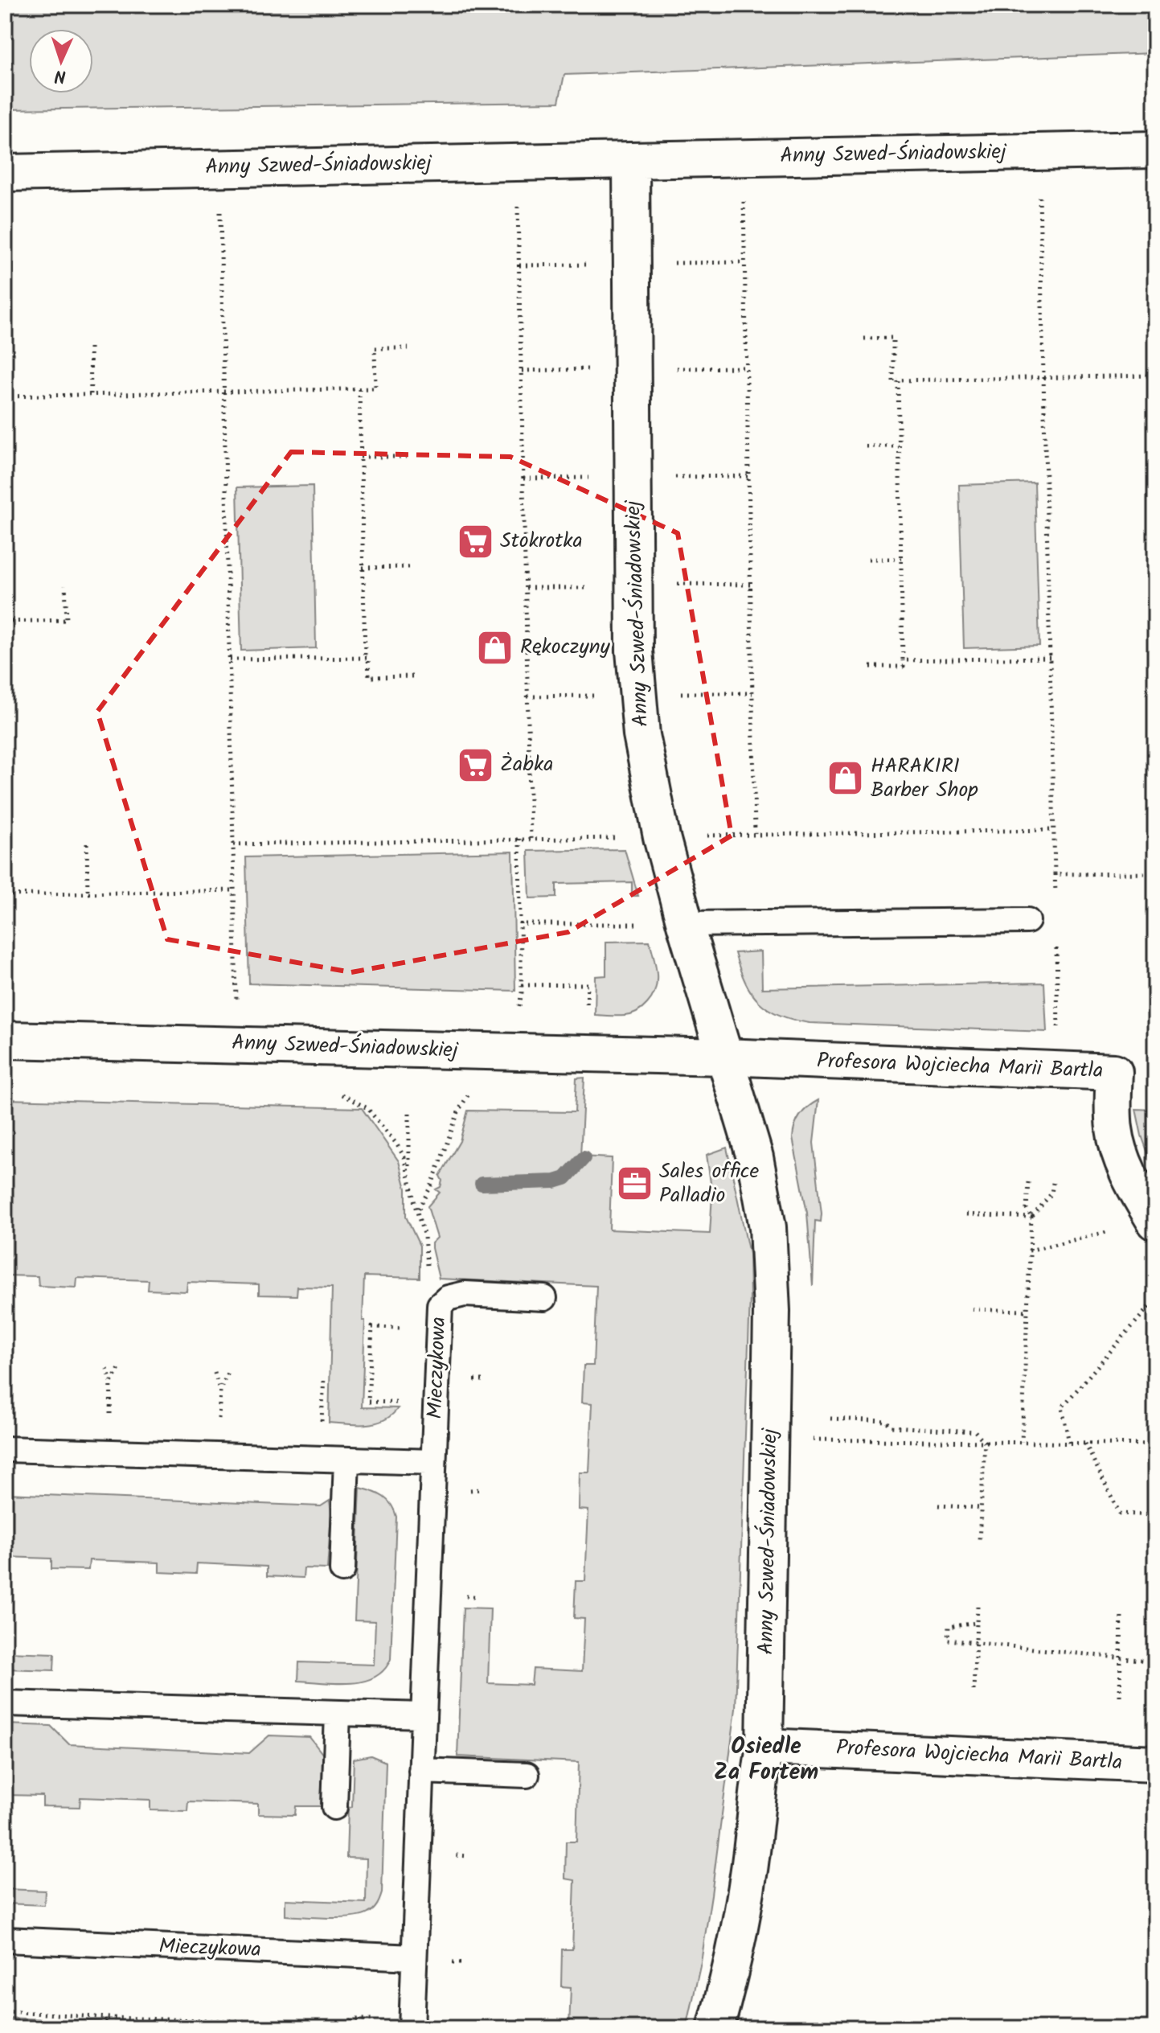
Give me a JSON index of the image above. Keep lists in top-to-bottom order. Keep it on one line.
{"streets":{"street":["Anny Szwed-Śniadowskiej","Profesora Wojciecha Marii Bartla"],"lane":["Mieczykowa"]},"crossings":[["Anny Szwed-Śniadowskiej","Profesora Wojciecha Marii Bartla"]],"districts":["Osiedle Za Fortem"],"places":{"supermarket":["Stokrotka","Żabka"],"shop":["Rękoczyny","HARAKIRI Barber Shop"],"office":["Sales office Palladio"]},"north":"bottom"}
